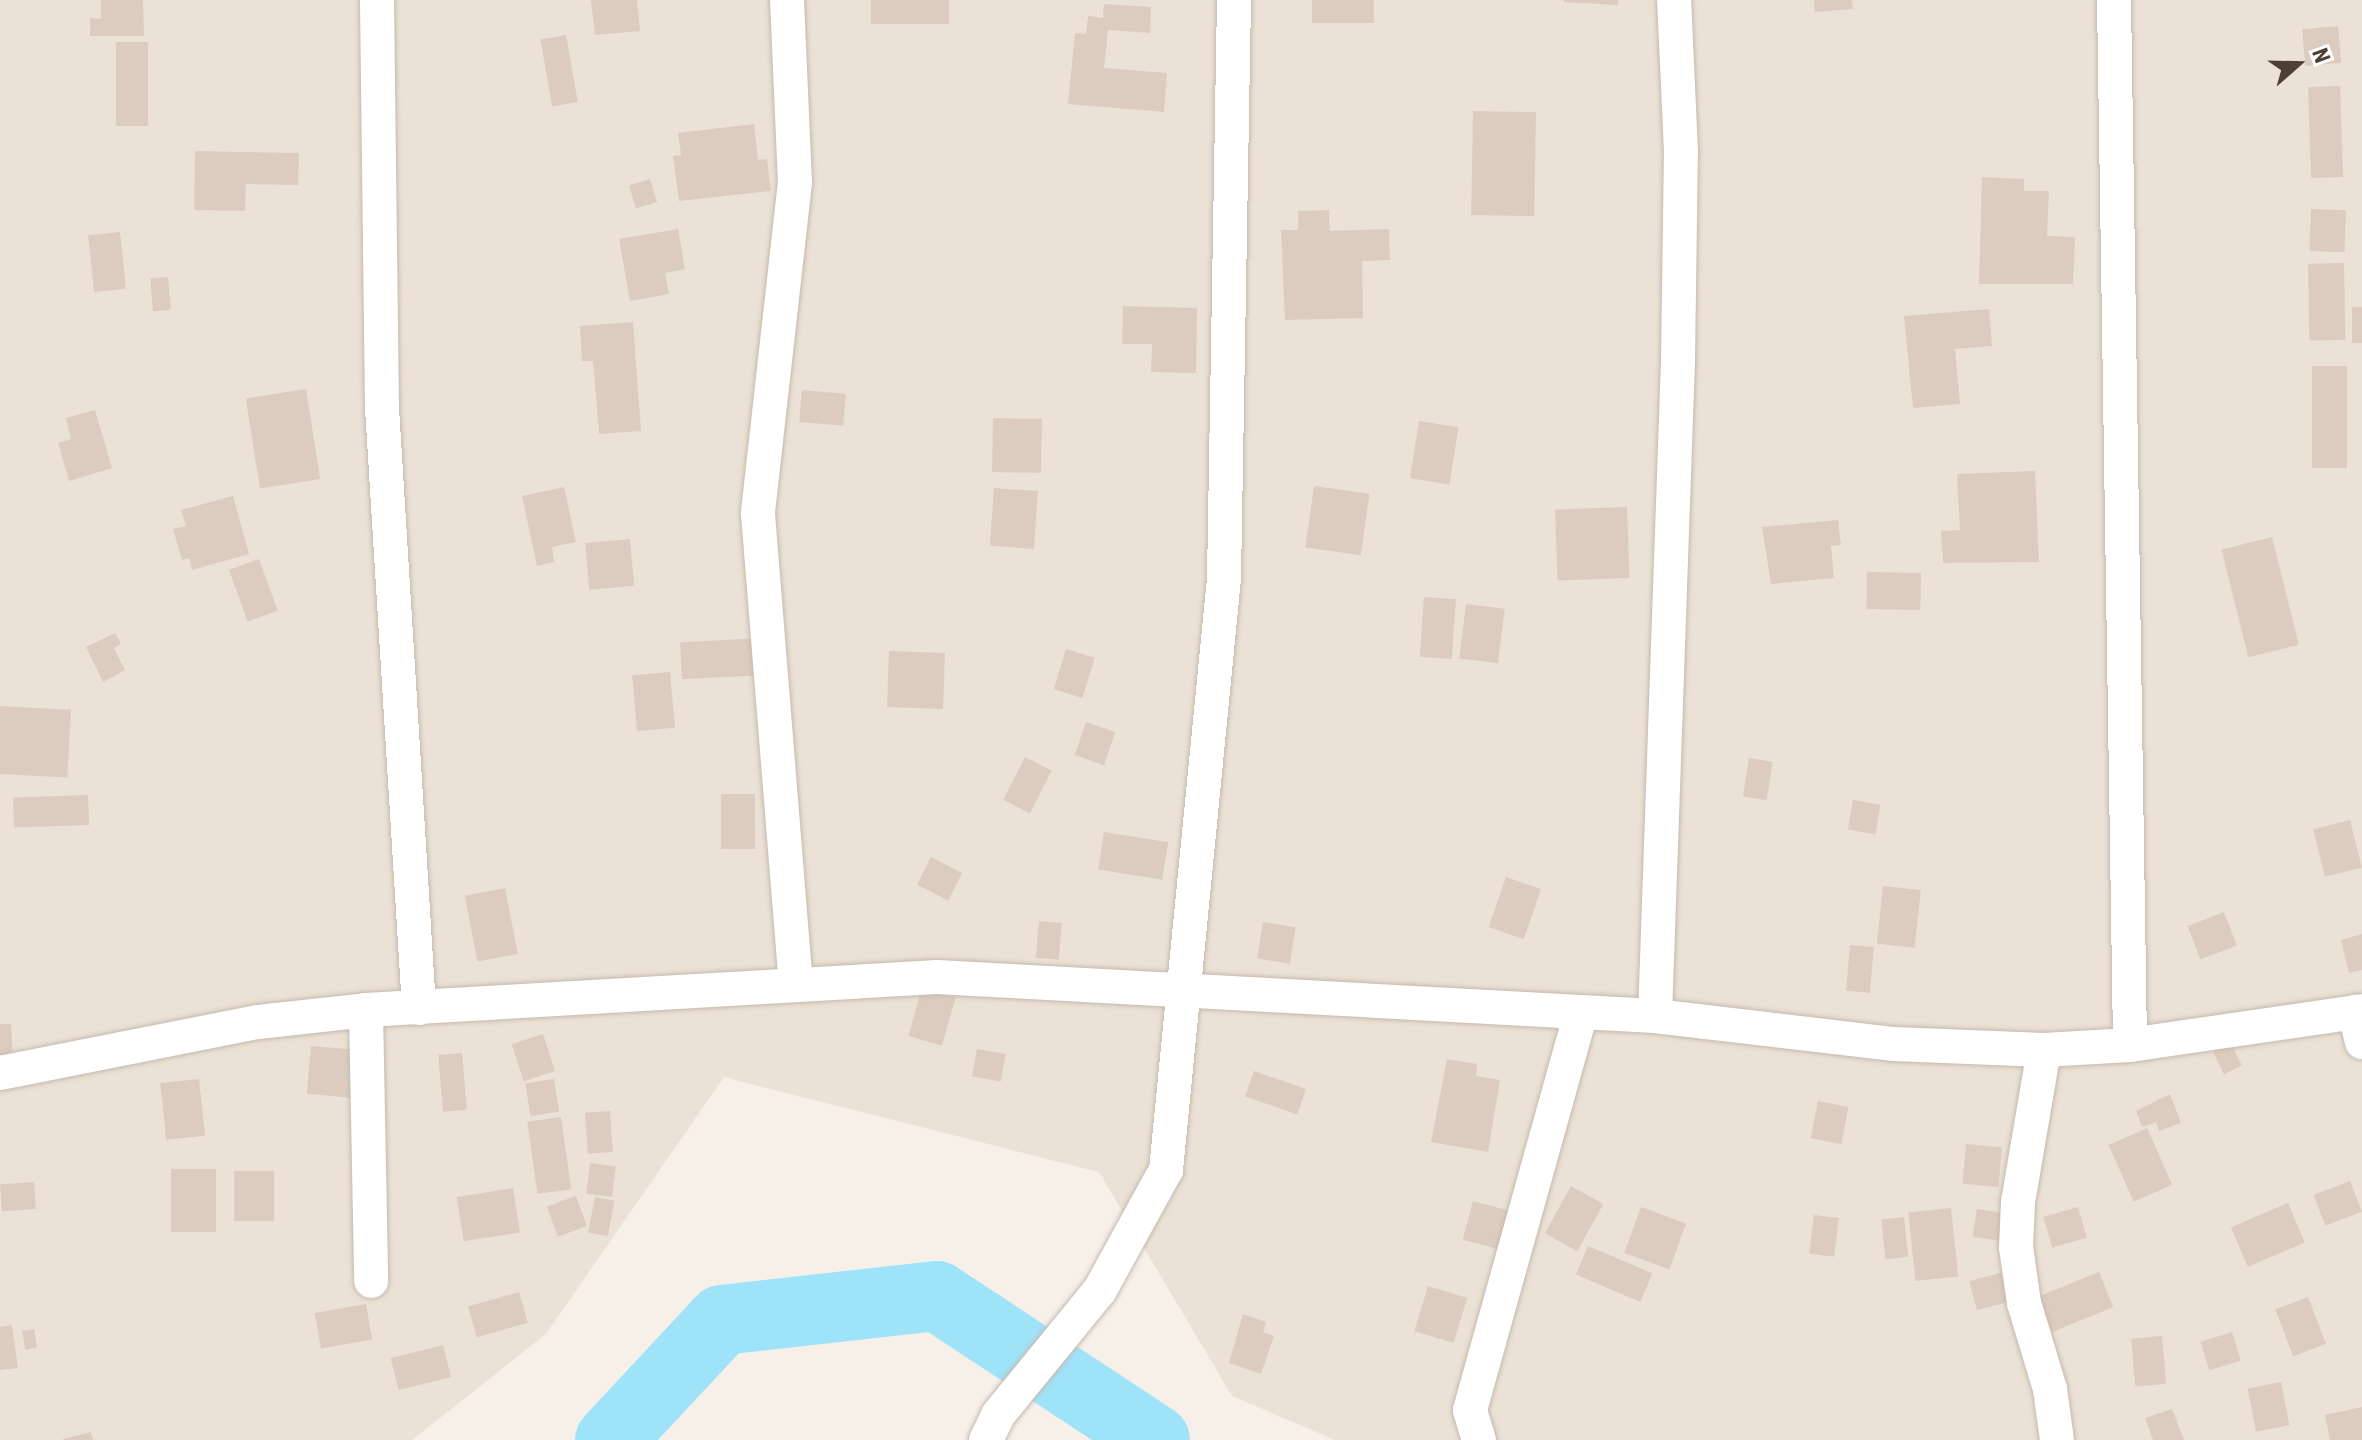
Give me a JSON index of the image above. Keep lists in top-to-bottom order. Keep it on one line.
{"north":"right"}
